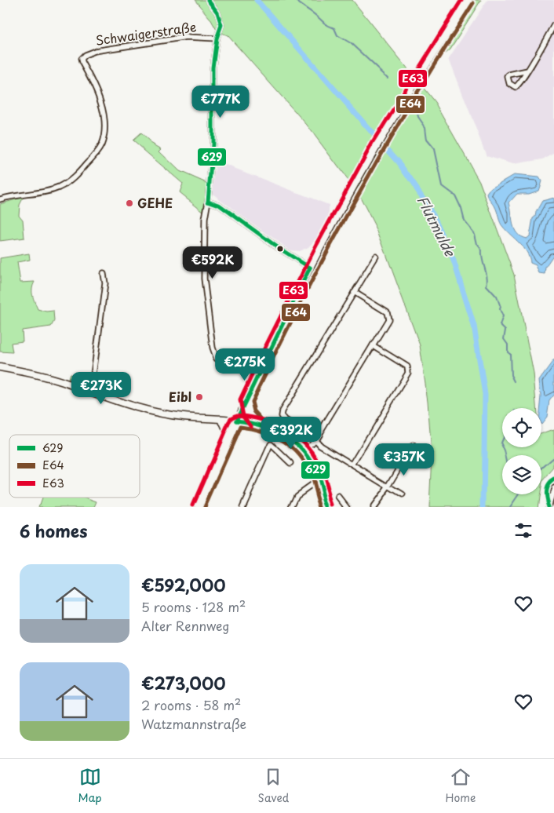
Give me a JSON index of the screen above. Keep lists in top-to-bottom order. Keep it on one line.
{"streets":{"street":["Schwaigerstraße"]},"water":["Flutmulde"],"places":["GEHE","Eibl"],"lines":["transit line 629","transit line E63","transit line E64"],"legend":["629","E64","E63"],"page":{"price":["€777K","€592K","€275K","€273K","€392K","€357K"],"heading":"6 homes","list":[{"name":"€592,000","note":"5 rooms · 128 m² · Alter Rennweg"},{"name":"€273,000","note":"2 rooms · 58 m² · Watzmannstraße"}],"tabs":["Map","Saved","Home"]}}
